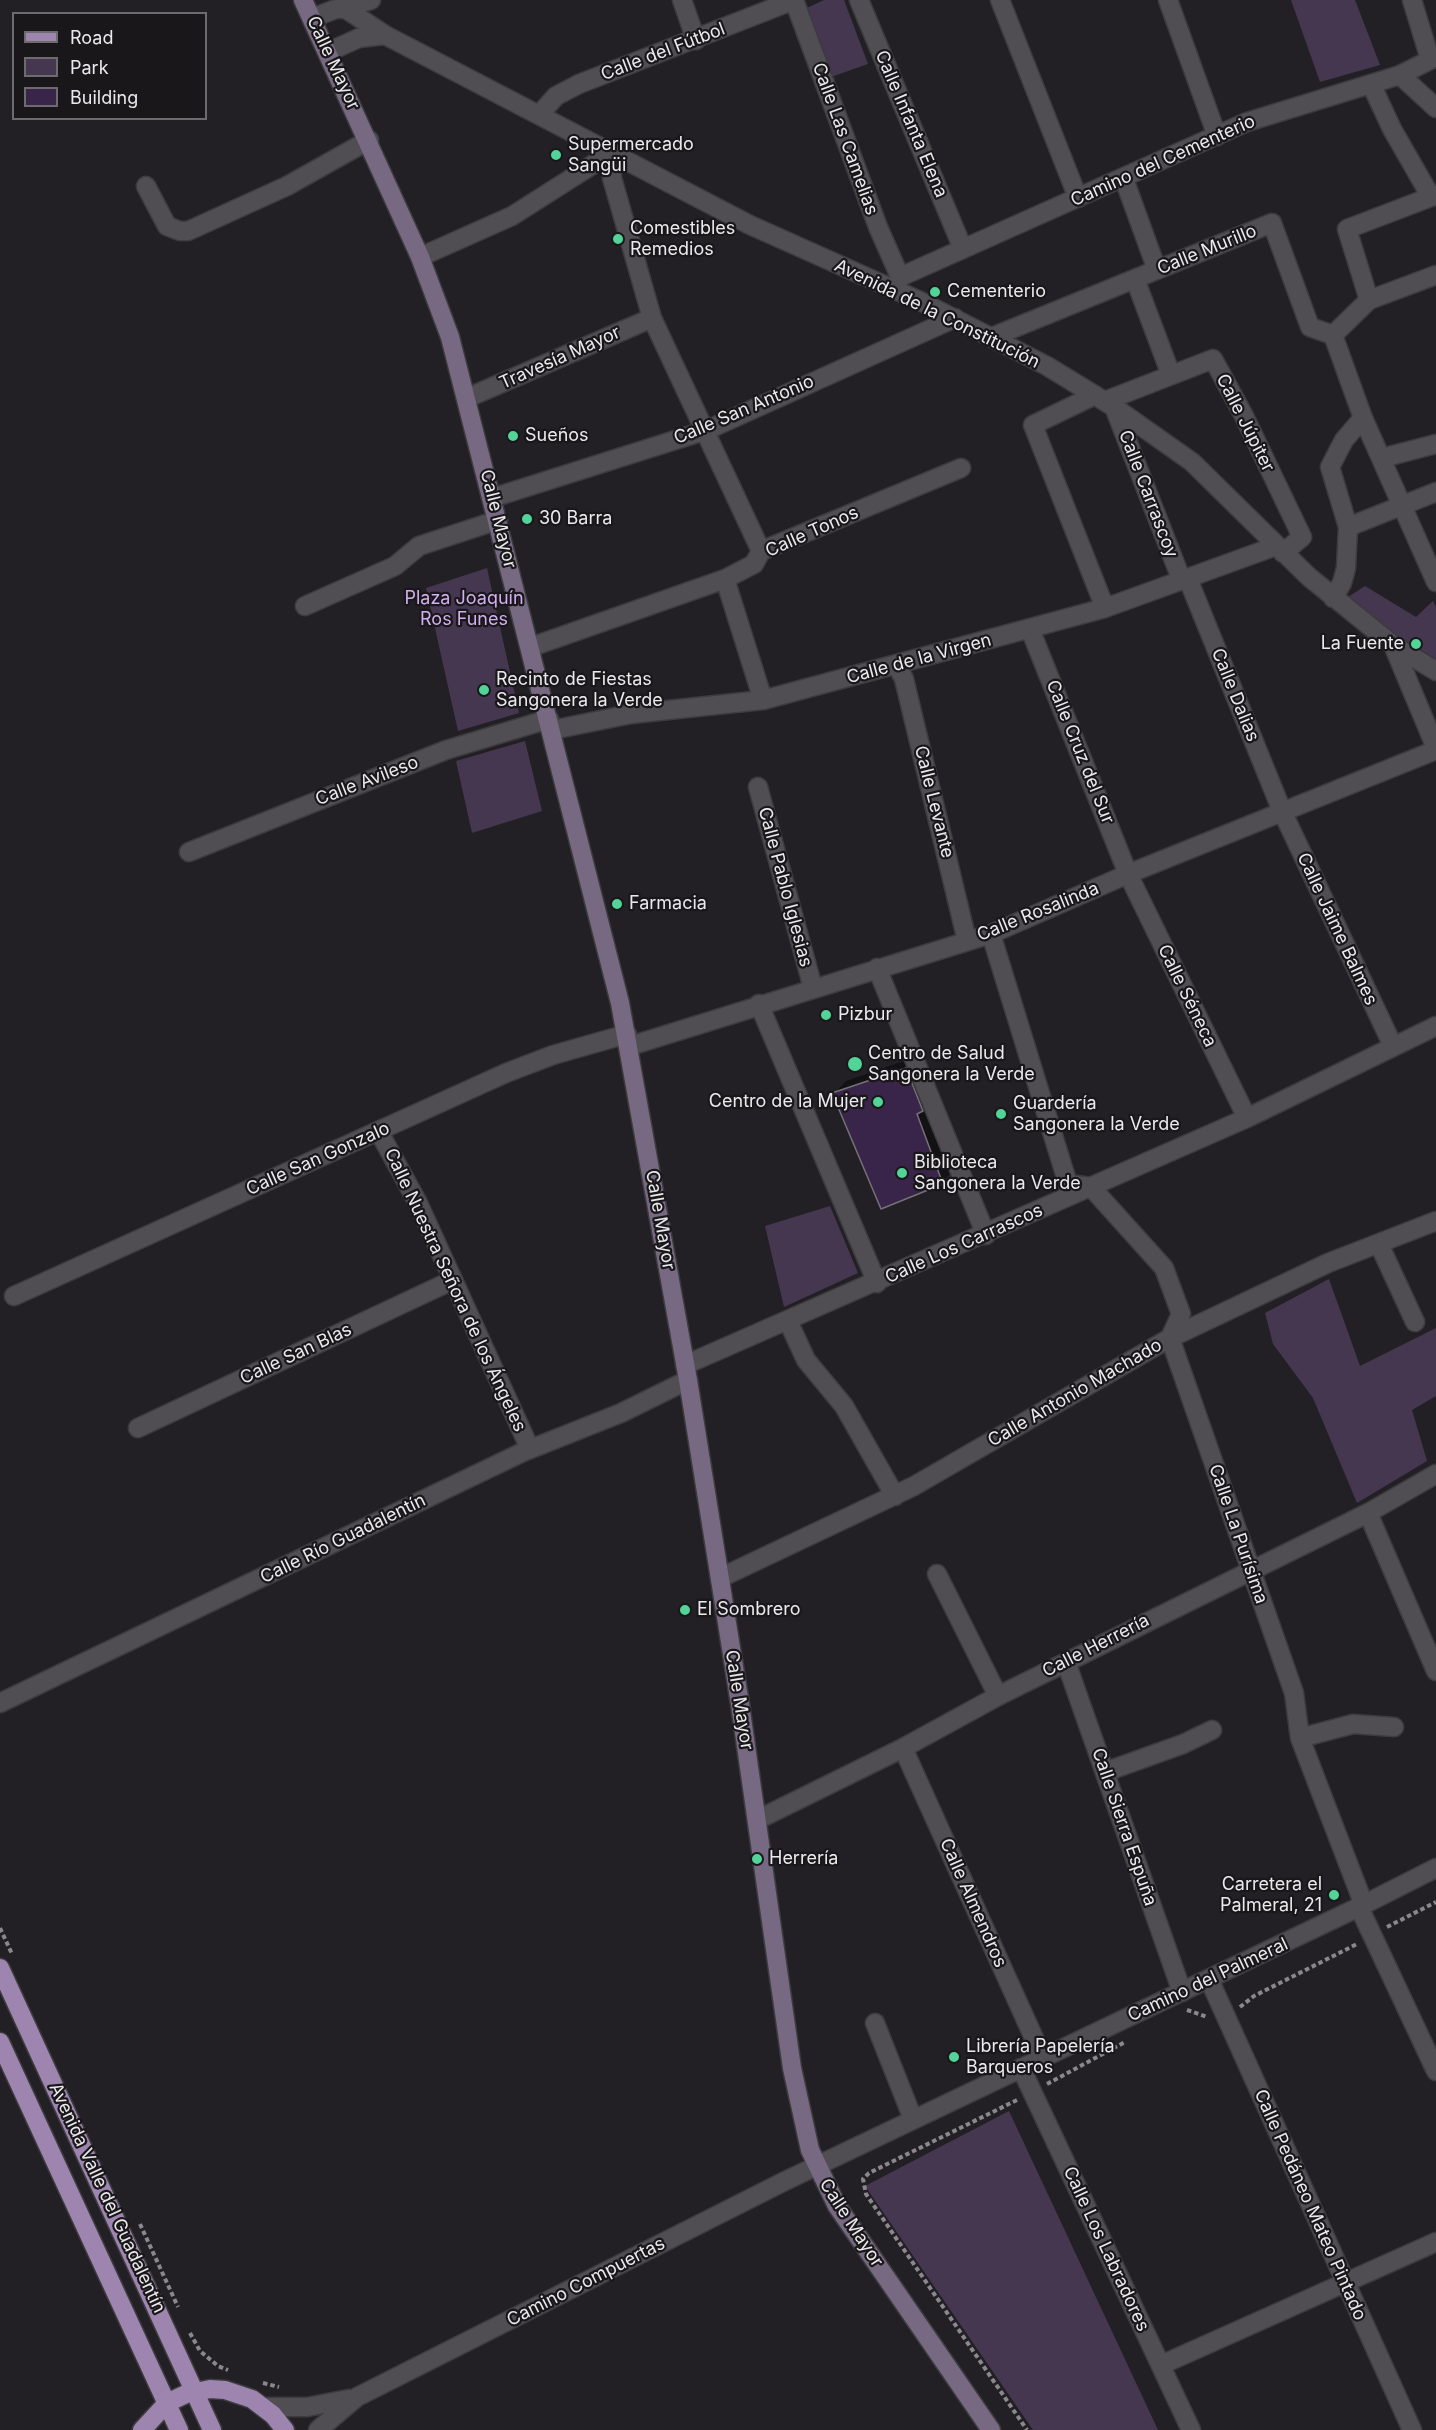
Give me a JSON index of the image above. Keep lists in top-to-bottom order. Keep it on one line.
{"streets":{"main road":["Avenida Valle del Guadalentín"],"street":["Calle del Fútbol","Calle Mayor","Calle Infanta Elena","Calle Las Camelias","Camino del Cementerio","Calle Murillo","Avenida de la Constitución","Travesía Mayor","Calle San Antonio","Calle Júpiter","Calle Carrascoy","Calle Tonos","Calle de la Virgen","Calle Dalias","Calle Cruz del Sur","Calle Avileso","Calle Levante","Calle Pablo Iglesias","Calle Rosalinda","Calle Jaime Balmes","Calle Séneca","Calle San Gonzalo","Calle Los Carrascos","Calle Nuestra Señora de los Ángeles","Calle San Blas","Calle Antonio Machado","Calle La Purísima","Calle Río Guadalentín","Calle Herrería","Calle Sierra Espuña","Calle Almendros","Camino del Palmeral","Calle Pedáneo Mateo Pintado","Calle Los Labradores","Camino Compuertas"]},"crossings":[["Calle del Fútbol","Calle Las Camelias"],["Calle del Fútbol","Avenida de la Constitución"],["Calle Mayor","Travesía Mayor"],["Calle Mayor","Calle San Antonio"],["Calle Mayor","Calle Tonos"],["Calle Mayor","Calle de la Virgen"],["Calle Mayor","Calle Avileso"],["Calle Mayor","Calle Rosalinda"],["Calle Mayor","Calle San Gonzalo"],["Calle Mayor","Calle Los Carrascos"],["Calle Mayor","Calle Antonio Machado"],["Calle Mayor","Calle Río Guadalentín"],["Calle Mayor","Calle Herrería"],["Calle Mayor","Camino del Palmeral"],["Calle Mayor","Camino Compuertas"],["Calle Infanta Elena","Camino del Cementerio"],["Calle Las Camelias","Camino del Cementerio"],["Calle Las Camelias","Avenida de la Constitución"],["Camino del Cementerio","Avenida de la Constitución"],["Calle Murillo","Avenida de la Constitución"],["Avenida de la Constitución","Calle San Antonio"],["Avenida de la Constitución","Calle Júpiter"],["Avenida de la Constitución","Calle Carrascoy"],["Avenida de la Constitución","Calle de la Virgen"],["Calle Júpiter","Calle Carrascoy"],["Calle Júpiter","Calle de la Virgen"],["Calle Carrascoy","Calle de la Virgen"],["Calle Carrascoy","Calle Dalias"],["Calle de la Virgen","Calle Dalias"],["Calle de la Virgen","Calle Cruz del Sur"],["Calle de la Virgen","Calle Avileso"],["Calle de la Virgen","Calle Levante"],["Calle Dalias","Calle Rosalinda"],["Calle Dalias","Calle Jaime Balmes"],["Calle Cruz del Sur","Calle Rosalinda"],["Calle Cruz del Sur","Calle Séneca"],["Calle Levante","Calle Rosalinda"],["Calle Pablo Iglesias","Calle Rosalinda"],["Calle Rosalinda","Calle Jaime Balmes"],["Calle Rosalinda","Calle Séneca"],["Calle Rosalinda","Calle San Gonzalo"],["Calle Jaime Balmes","Calle Los Carrascos"],["Calle Séneca","Calle Los Carrascos"],["Calle San Gonzalo","Calle Nuestra Señora de los Ángeles"],["Calle Los Carrascos","Calle Río Guadalentín"],["Calle Nuestra Señora de los Ángeles","Calle San Blas"],["Calle Nuestra Señora de los Ángeles","Calle Río Guadalentín"],["Calle Antonio Machado","Calle La Purísima"],["Calle La Purísima","Calle Herrería"],["Calle La Purísima","Camino del Palmeral"],["Calle Herrería","Calle Sierra Espuña"],["Calle Herrería","Calle Almendros"],["Calle Sierra Espuña","Camino del Palmeral"],["Calle Almendros","Camino del Palmeral"],["Camino del Palmeral","Calle Pedáneo Mateo Pintado"],["Camino del Palmeral","Calle Los Labradores"],["Camino del Palmeral","Camino Compuertas"]],"parks":["Plaza Joaquín Ros Funes"],"places":["Supermercado Sangüi","Comestibles Remedios","Cementerio","Sueños","30 Barra","La Fuente","Recinto de Fiestas Sangonera la Verde","Farmacia","Pizbur","Centro de Salud Sangonera la Verde","Centro de la Mujer","Guardería Sangonera la Verde","Biblioteca Sangonera la Verde","El Sombrero","Herrería","Carretera el Palmeral, 21","Librería Papelería Barqueros"],"legend":["Road","Park","Building"]}
